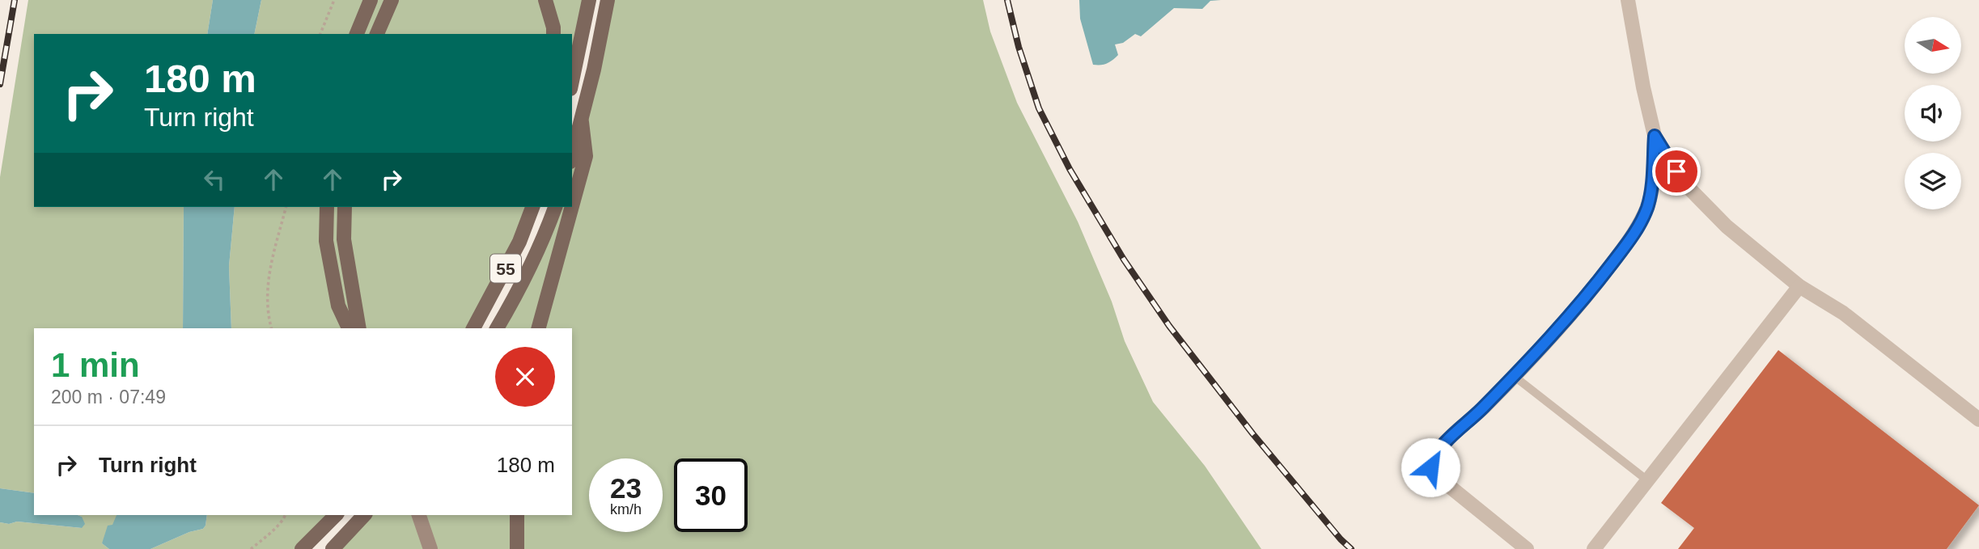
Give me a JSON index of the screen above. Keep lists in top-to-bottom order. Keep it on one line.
{"streets":{"main road":["55"]},"north":"right","page":{"turn":["180 m","Turn right"],"heading":["1 min","200 m · 07:49"],"list":[{"name":"Turn right","value":"180 m"}],"speed":"23 km/h","limit":"30"}}
